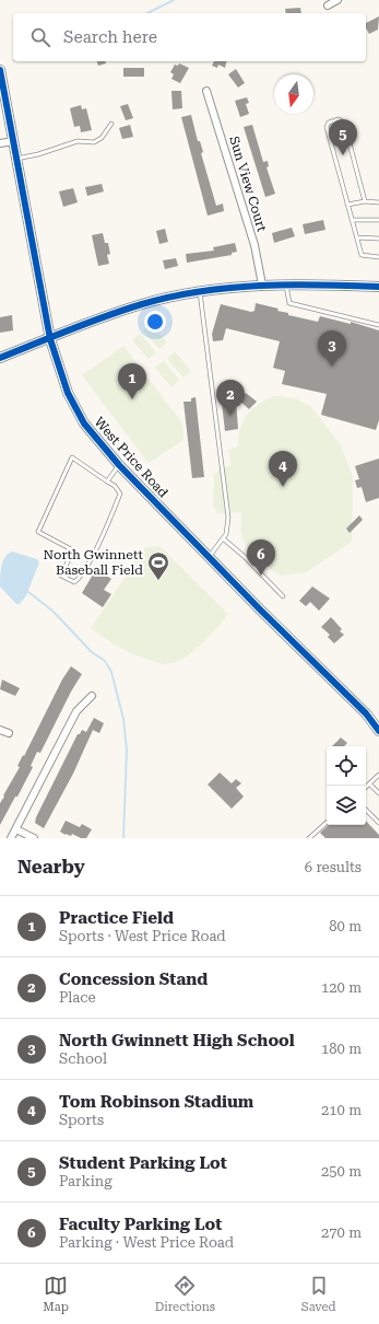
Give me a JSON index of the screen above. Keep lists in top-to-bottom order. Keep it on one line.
{"streets":{"street":["Sun View Court","West Price Road"]},"places":{"sports":["North Gwinnett Baseball Field"]},"north":"bottom","page":{"search":"Search here","pins":["5","3","1","2","4","6"],"heading":["Nearby","6 results"],"list":[{"mark":"1","name":"Practice Field","note":"Sports · West Price Road","value":"80 m"},{"mark":"2","name":"Concession Stand","note":"Place","value":"120 m"},{"mark":"3","name":"North Gwinnett High School","note":"School","value":"180 m"},{"mark":"4","name":"Tom Robinson Stadium","note":"Sports","value":"210 m"},{"mark":"5","name":"Student Parking Lot","note":"Parking","value":"250 m"},{"mark":"6","name":"Faculty Parking Lot","note":"Parking · West Price Road","value":"270 m"}],"nav":["Map","Directions","Saved"]}}
